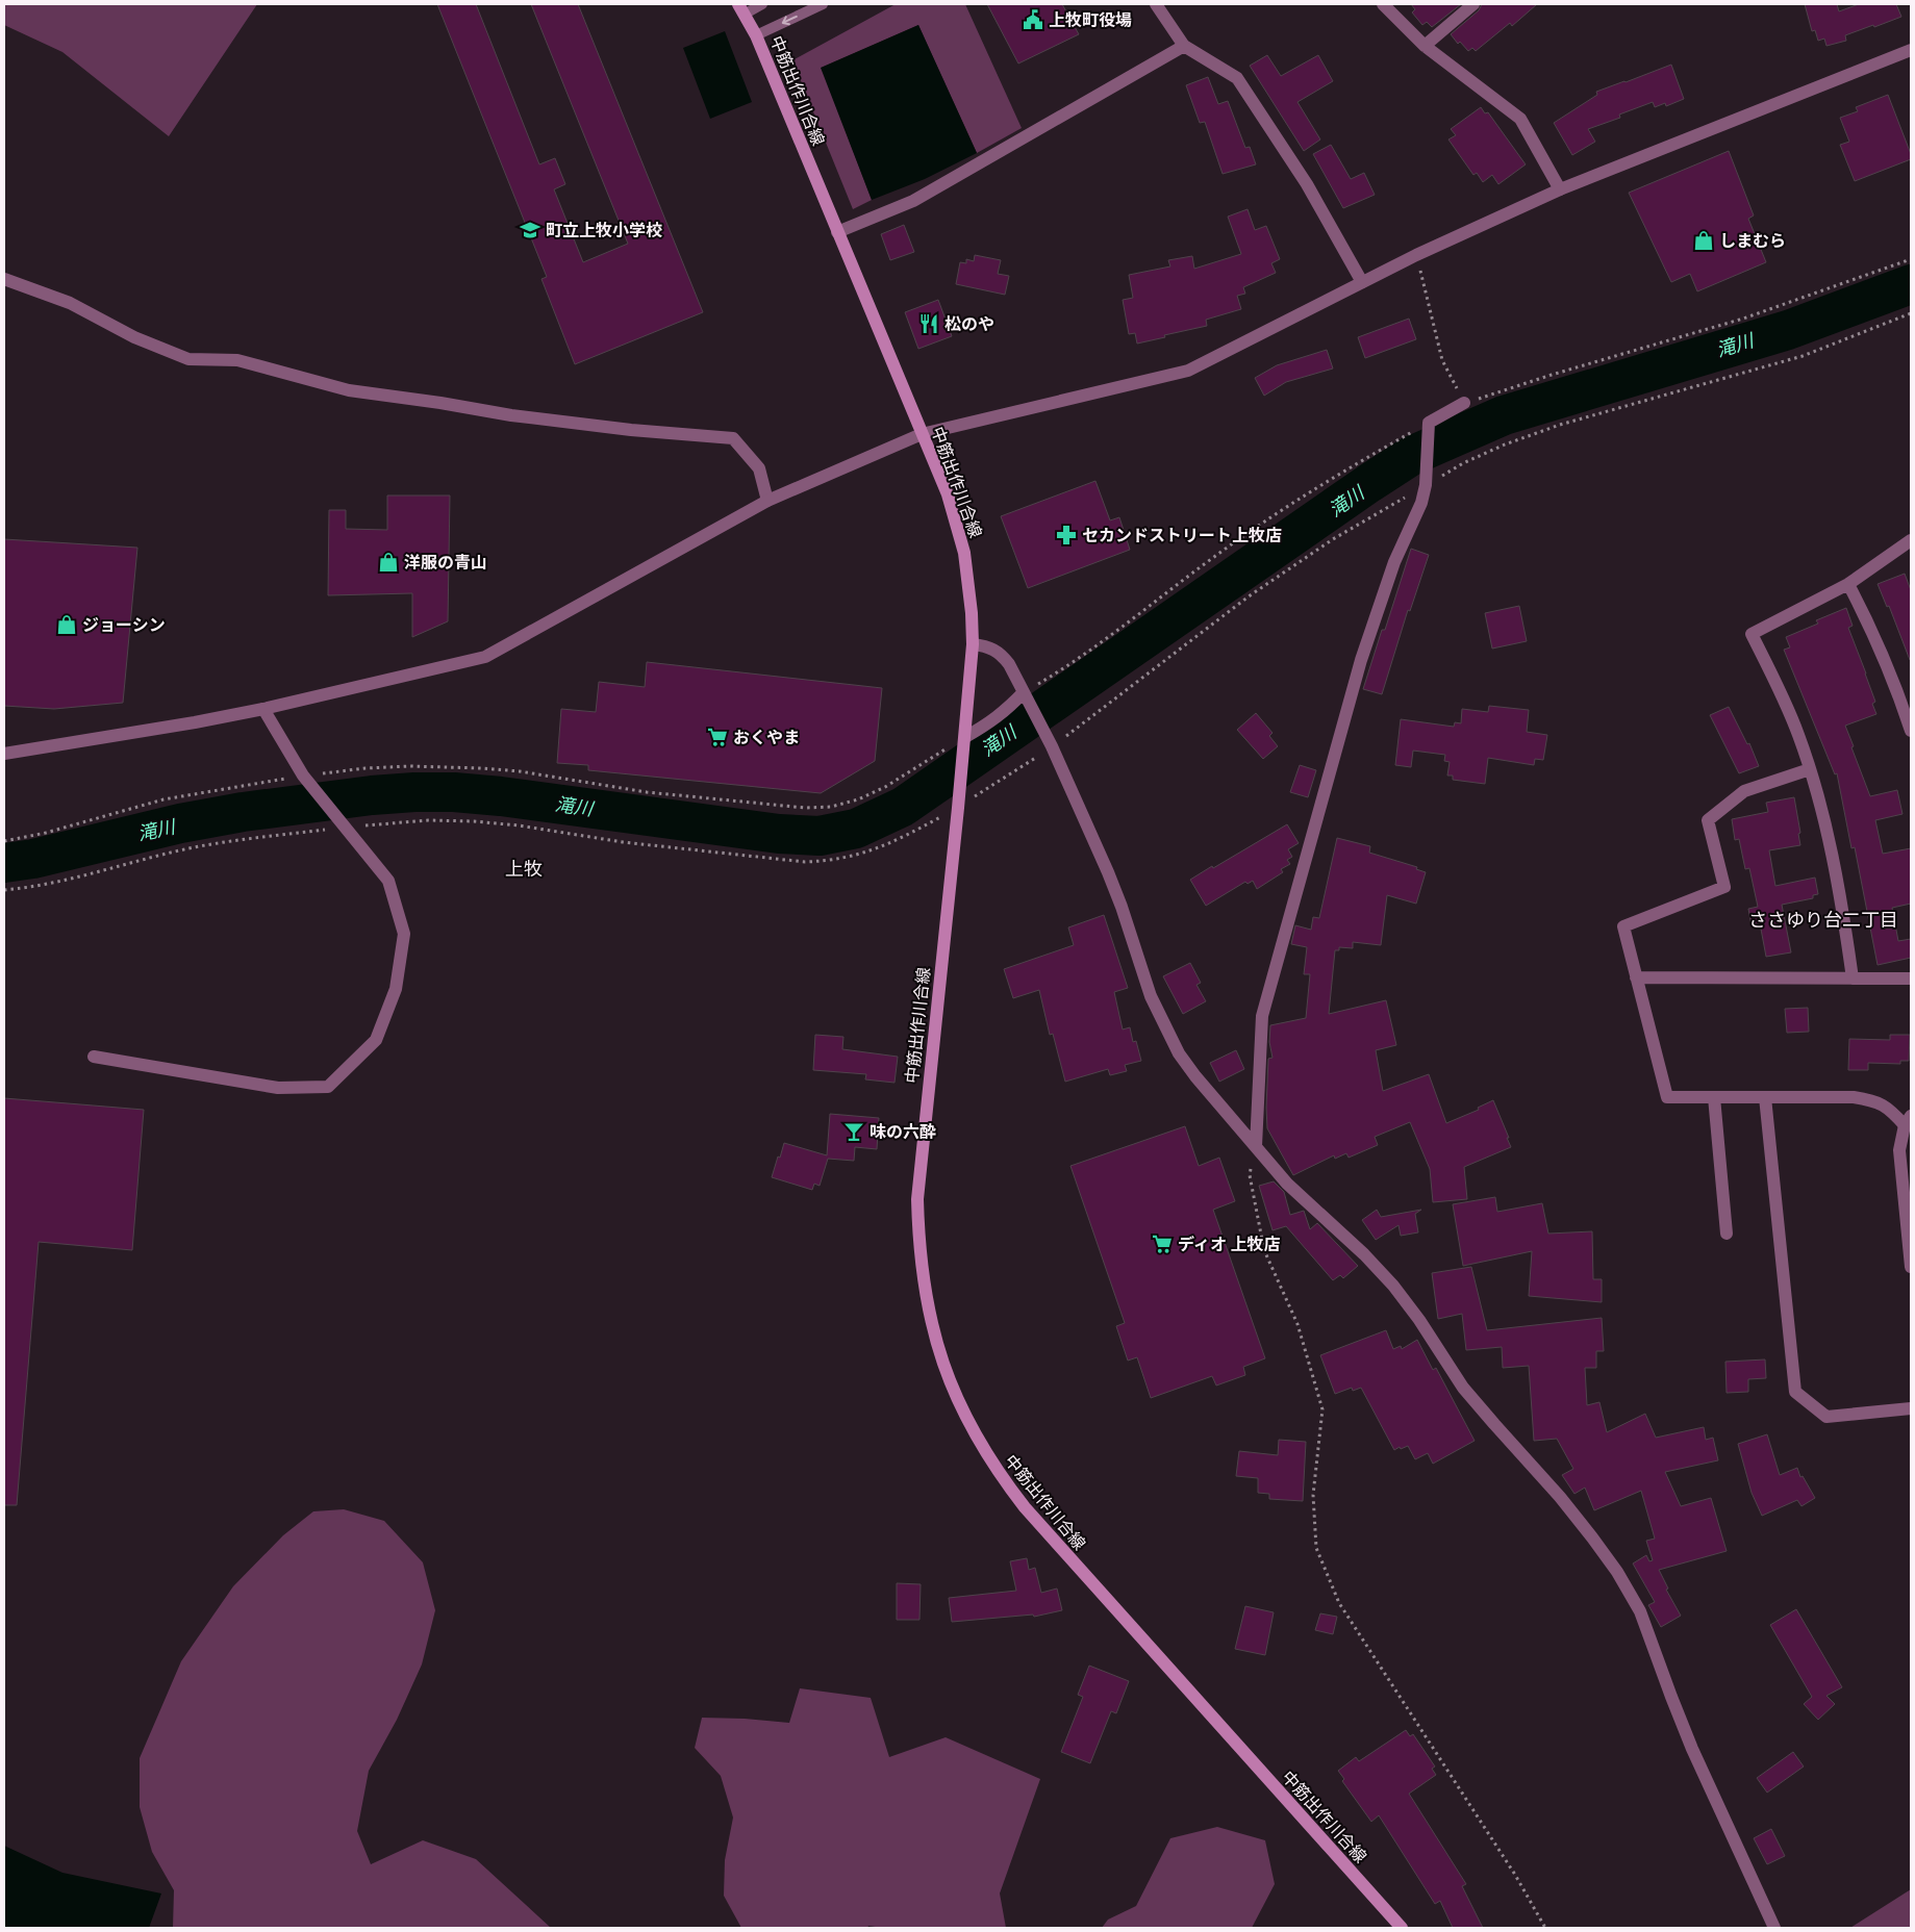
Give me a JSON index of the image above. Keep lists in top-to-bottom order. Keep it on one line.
{"streets":{"main road":["中筋出作川合線"]},"districts":["上牧","ささゆり台二丁目"],"water":["滝川"],"places":{"public building":["上牧町役場"],"school or university":["町立上牧小学校"],"shop":["しまむら","洋服の青山","ジョーシン"],"restaurant":["松のや"],"pharmacy":["セカンドストリート上牧店"],"supermarket":["おくやま","ディオ 上牧店"],"bar":["味の六酔"]}}
